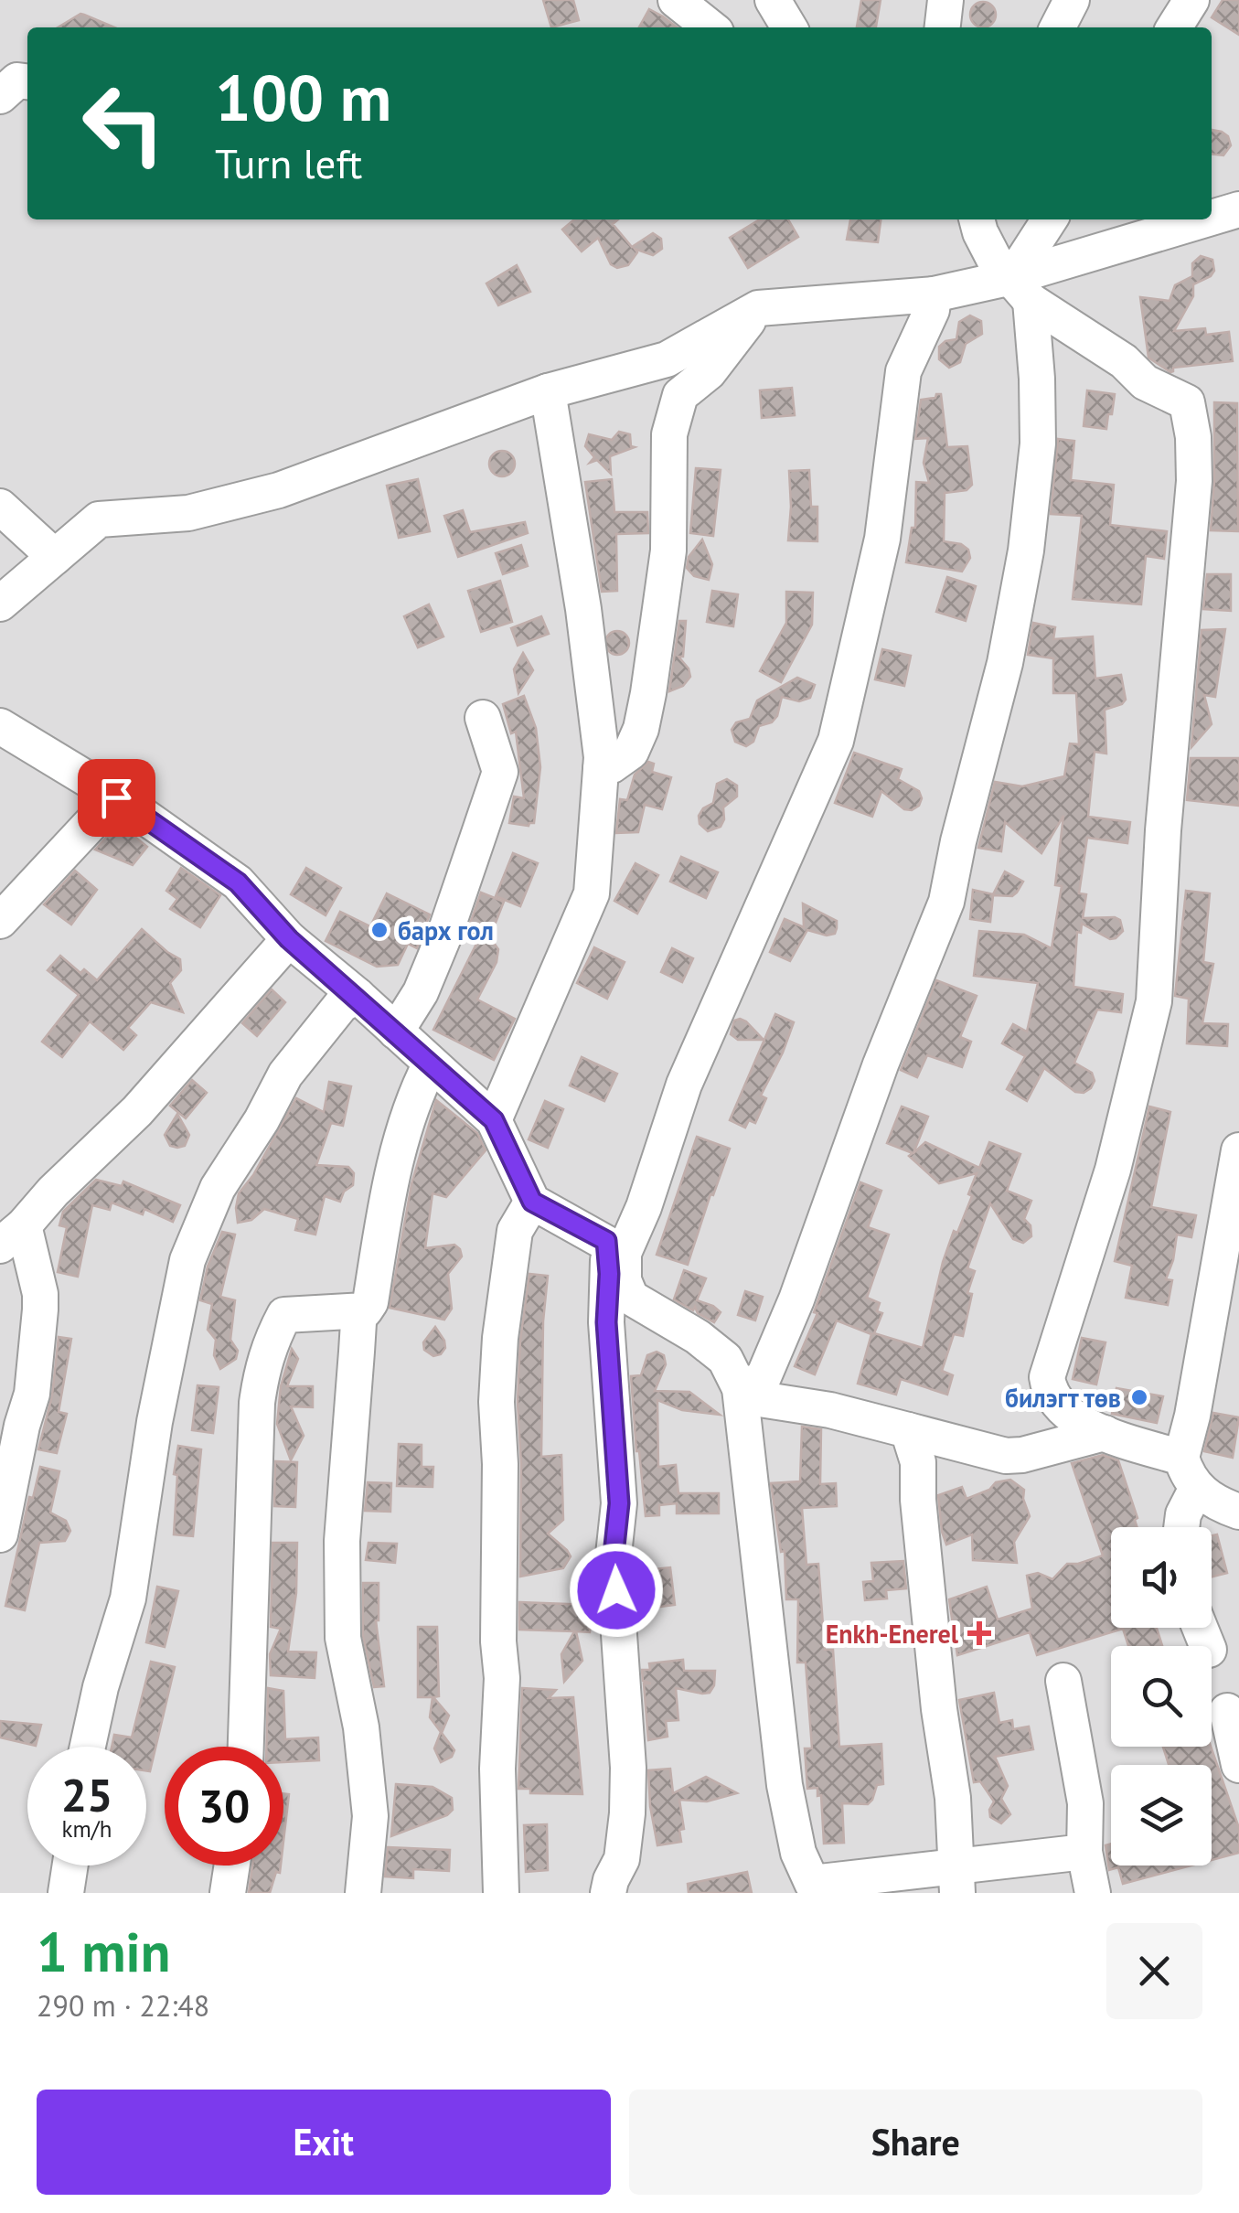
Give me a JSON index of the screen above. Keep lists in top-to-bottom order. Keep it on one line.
{"places":{"other":["барх гол","билэгт төв"],"health":["Enkh-Enerel"]},"page":{"turn":["100 m","Turn left"],"speed":"25 km/h","limit":"30","heading":["1 min","290 m · 22:48"],"buttons":["Exit","Share"]}}
